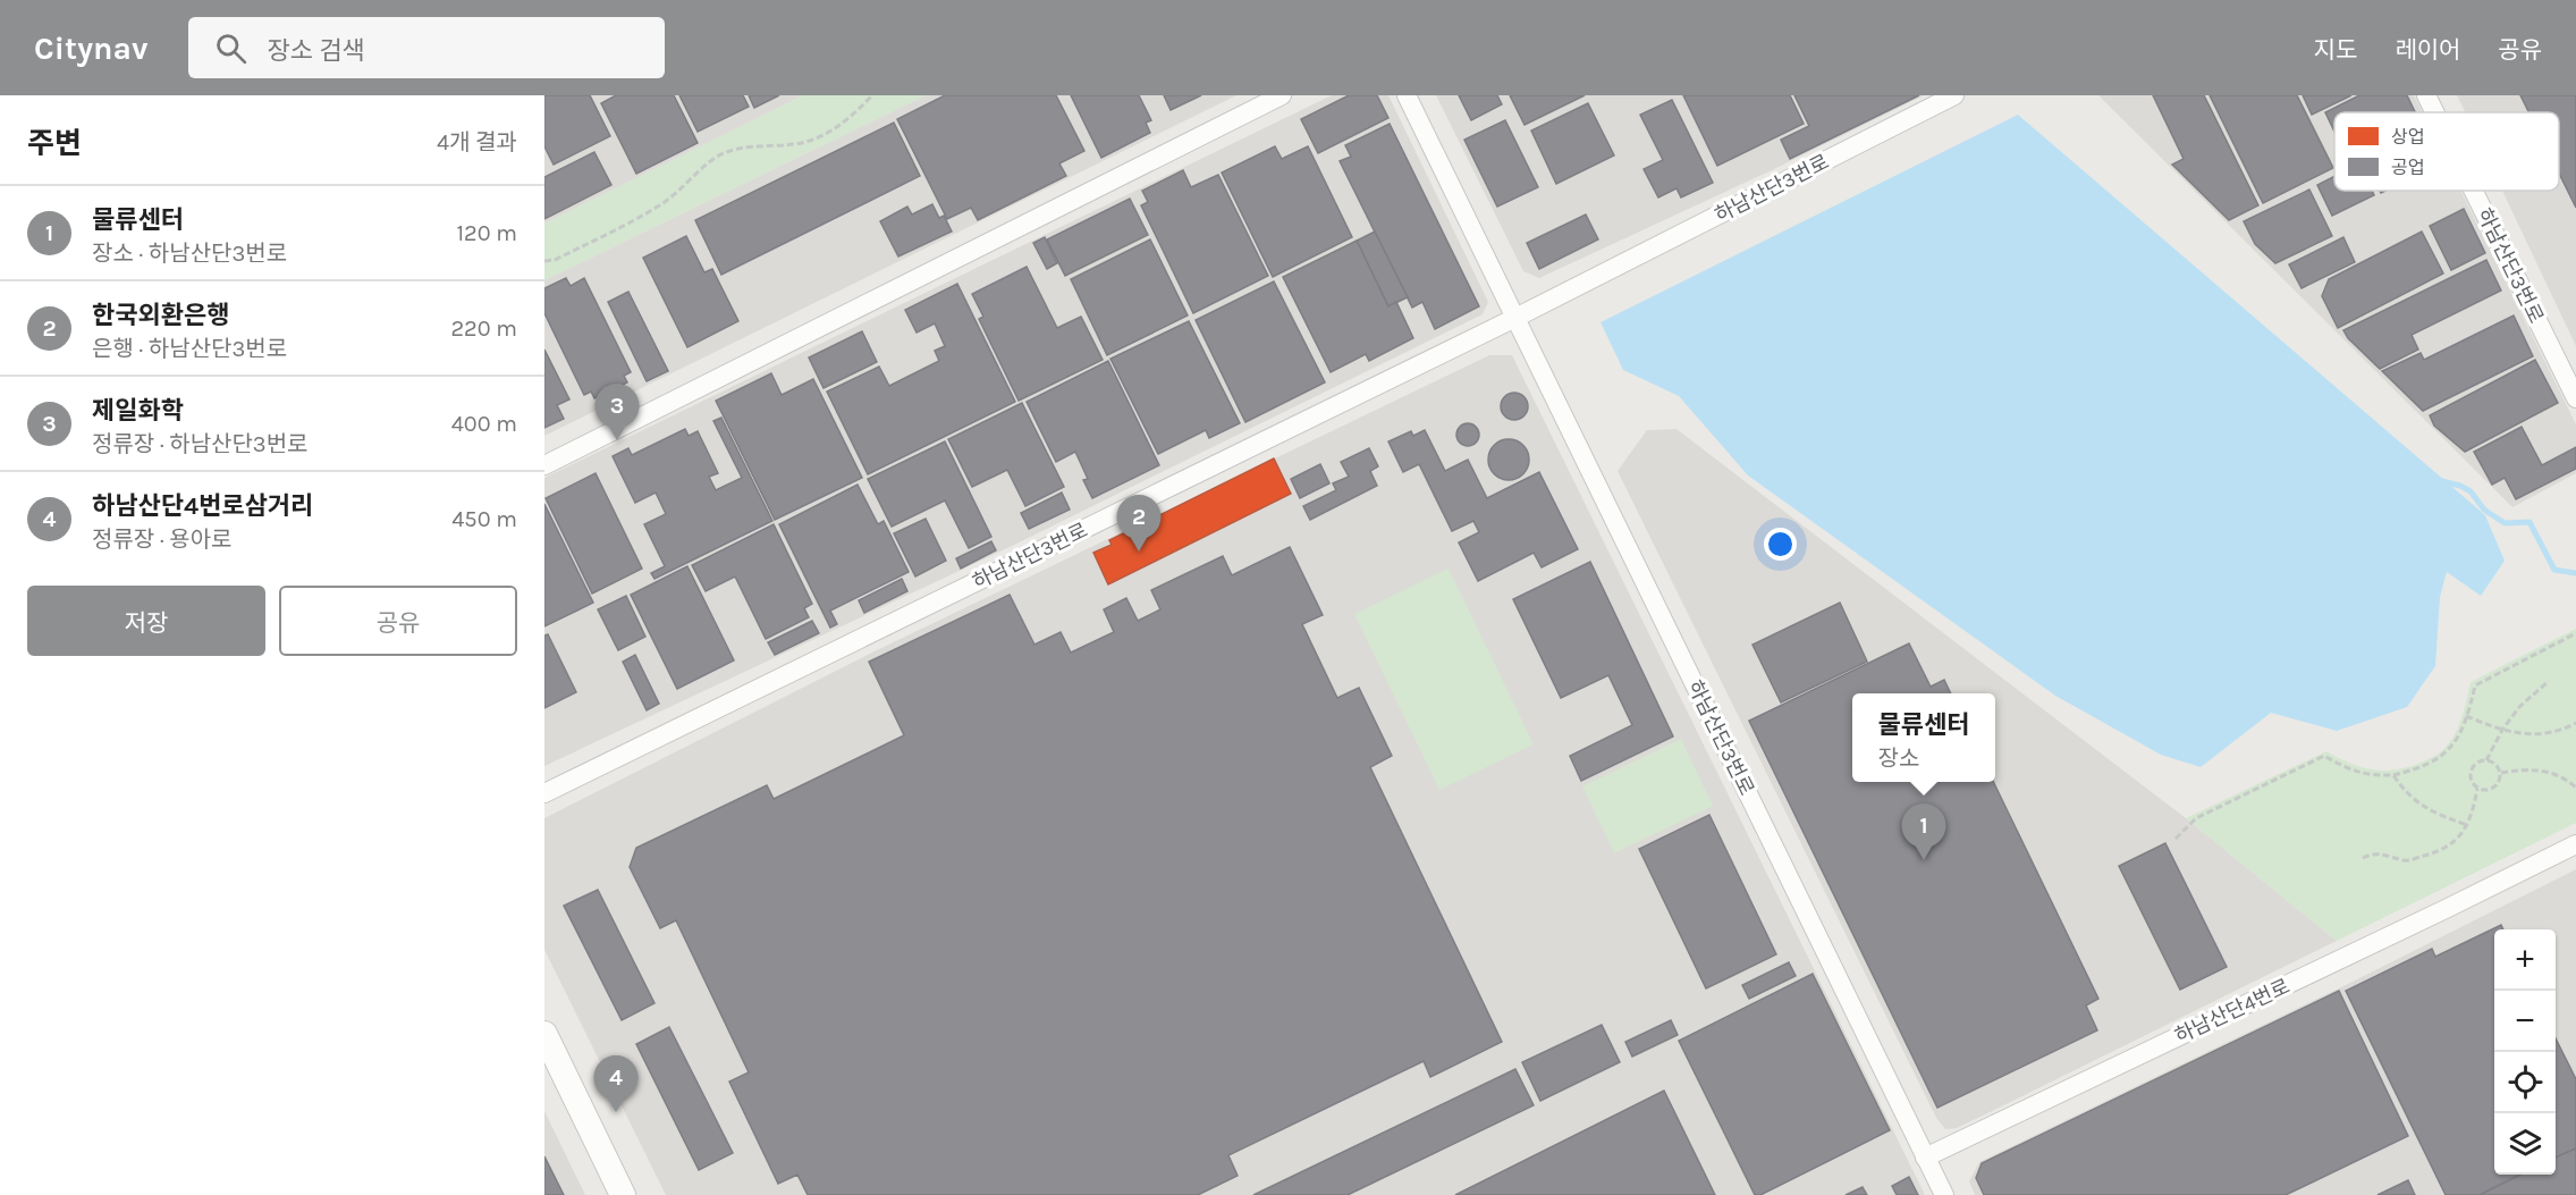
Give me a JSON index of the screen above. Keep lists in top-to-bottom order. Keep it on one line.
{"streets":{"street":["하남산단3번로","하남산단4번로"]},"crossings":[["하남산단3번로","하남산단4번로"]],"legend":["상업","공업"],"page":{"header":"Citynav","search":"장소 검색","nav":["지도","레이어","공유"],"heading":["주변","4개 결과"],"list":[{"mark":"1","name":"물류센터","note":"장소 · 하남산단3번로","value":"120 m"},{"mark":"2","name":"한국외환은행","note":"은행 · 하남산단3번로","value":"220 m"},{"mark":"3","name":"제일화학","note":"정류장 · 하남산단3번로","value":"400 m"},{"mark":"4","name":"하남산단4번로삼거리","note":"정류장 · 용아로","value":"450 m"}],"pins":["3","2","1","4"],"buttons":["저장","공유"],"popup":["물류센터","장소"],"map_buttons":["+","−"]}}
